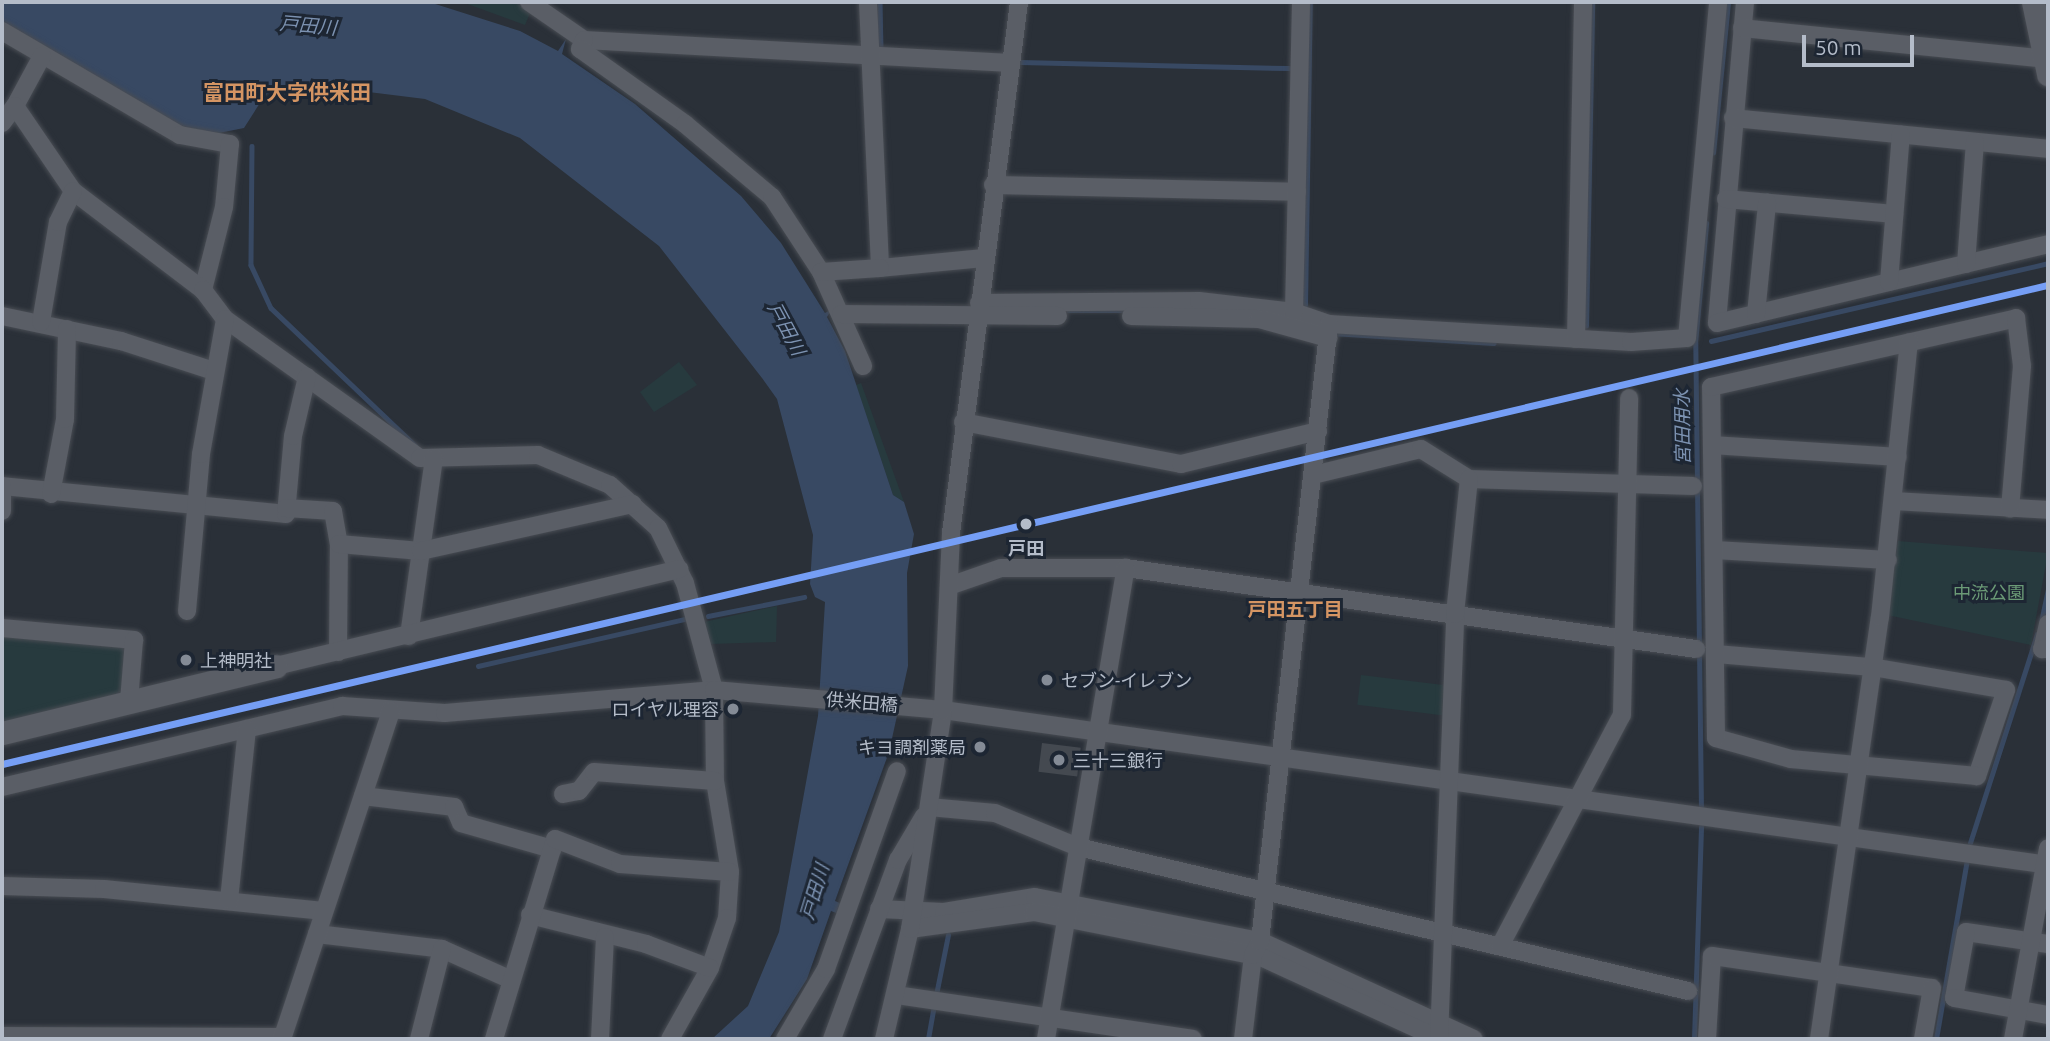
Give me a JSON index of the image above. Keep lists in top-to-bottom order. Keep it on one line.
{"streets":{"street":["供米田橋"]},"districts":["富田町大字供米田","戸田五丁目"],"water":["戸田川","宮田用水"],"parks":["中流公園"],"places":["戸田","上神明社","セブン-イレブン","ロイヤル理容","キヨ調剤薬局","三十三銀行"],"scale_bar":"50 m"}
